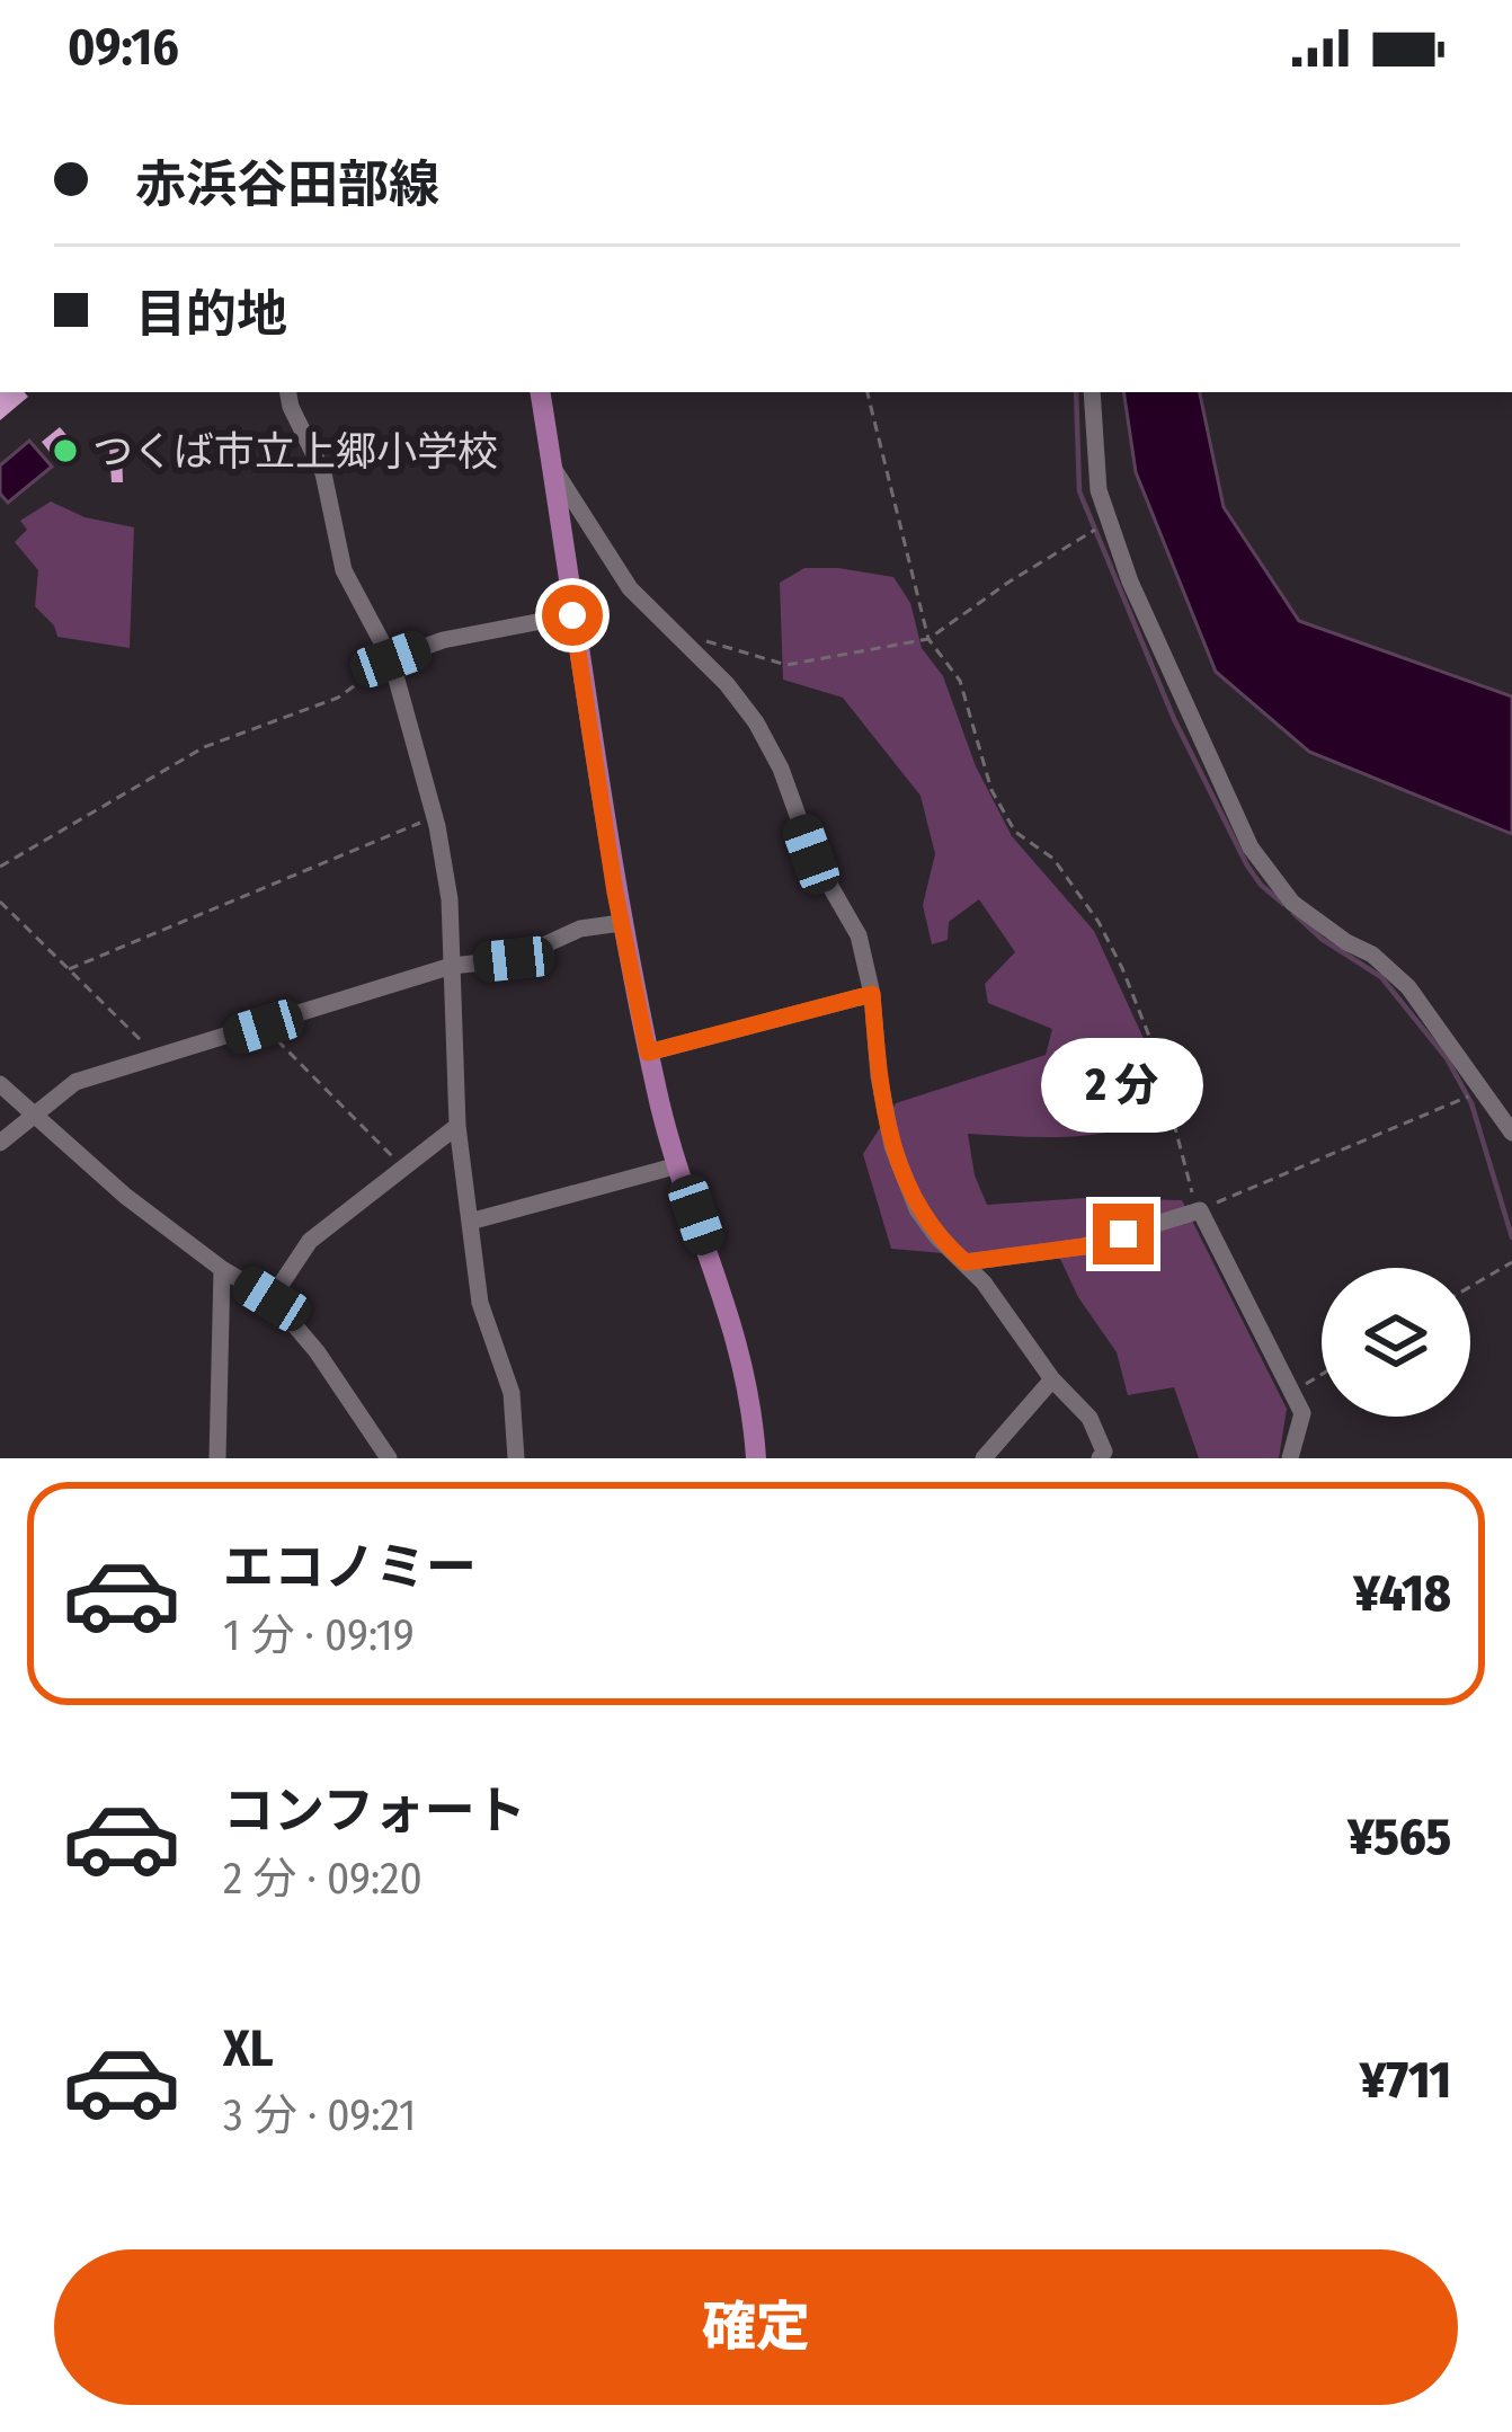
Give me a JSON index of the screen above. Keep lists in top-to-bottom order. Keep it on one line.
{"places":["つくば市立上郷小学校"],"page":{"status":"09:16","banner":["赤浜谷田部線","目的地"],"bubble":"2 分","list":[{"name":"エコノミー","note":"1 分 · 09:19","value":"¥418"},{"name":"コンフォート","note":"2 分 · 09:20","value":"¥565"},{"name":"XL","note":"3 分 · 09:21","value":"¥711"}],"buttons":"確定"}}
